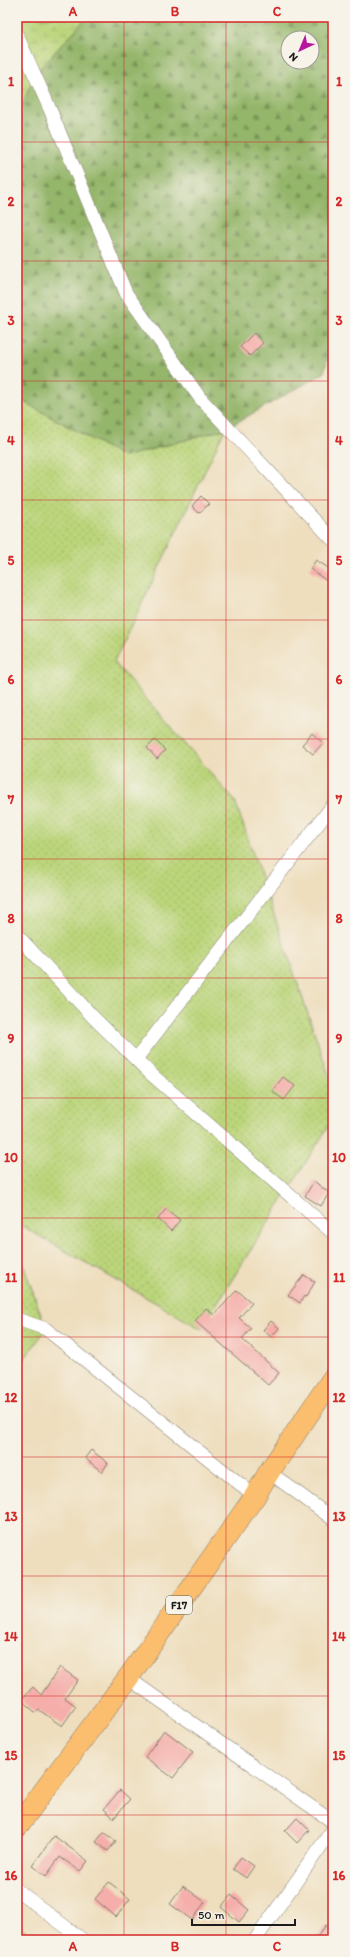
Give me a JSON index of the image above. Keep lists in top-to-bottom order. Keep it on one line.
{"streets":{"highway":["F17"]},"scale_bar":"50 m","north":"bottom left","grid":{"columns":["A","B","C"],"rows":["1","2","3","4","5","6","7","8","9","10","11","12","13","14","15","16"]}}
